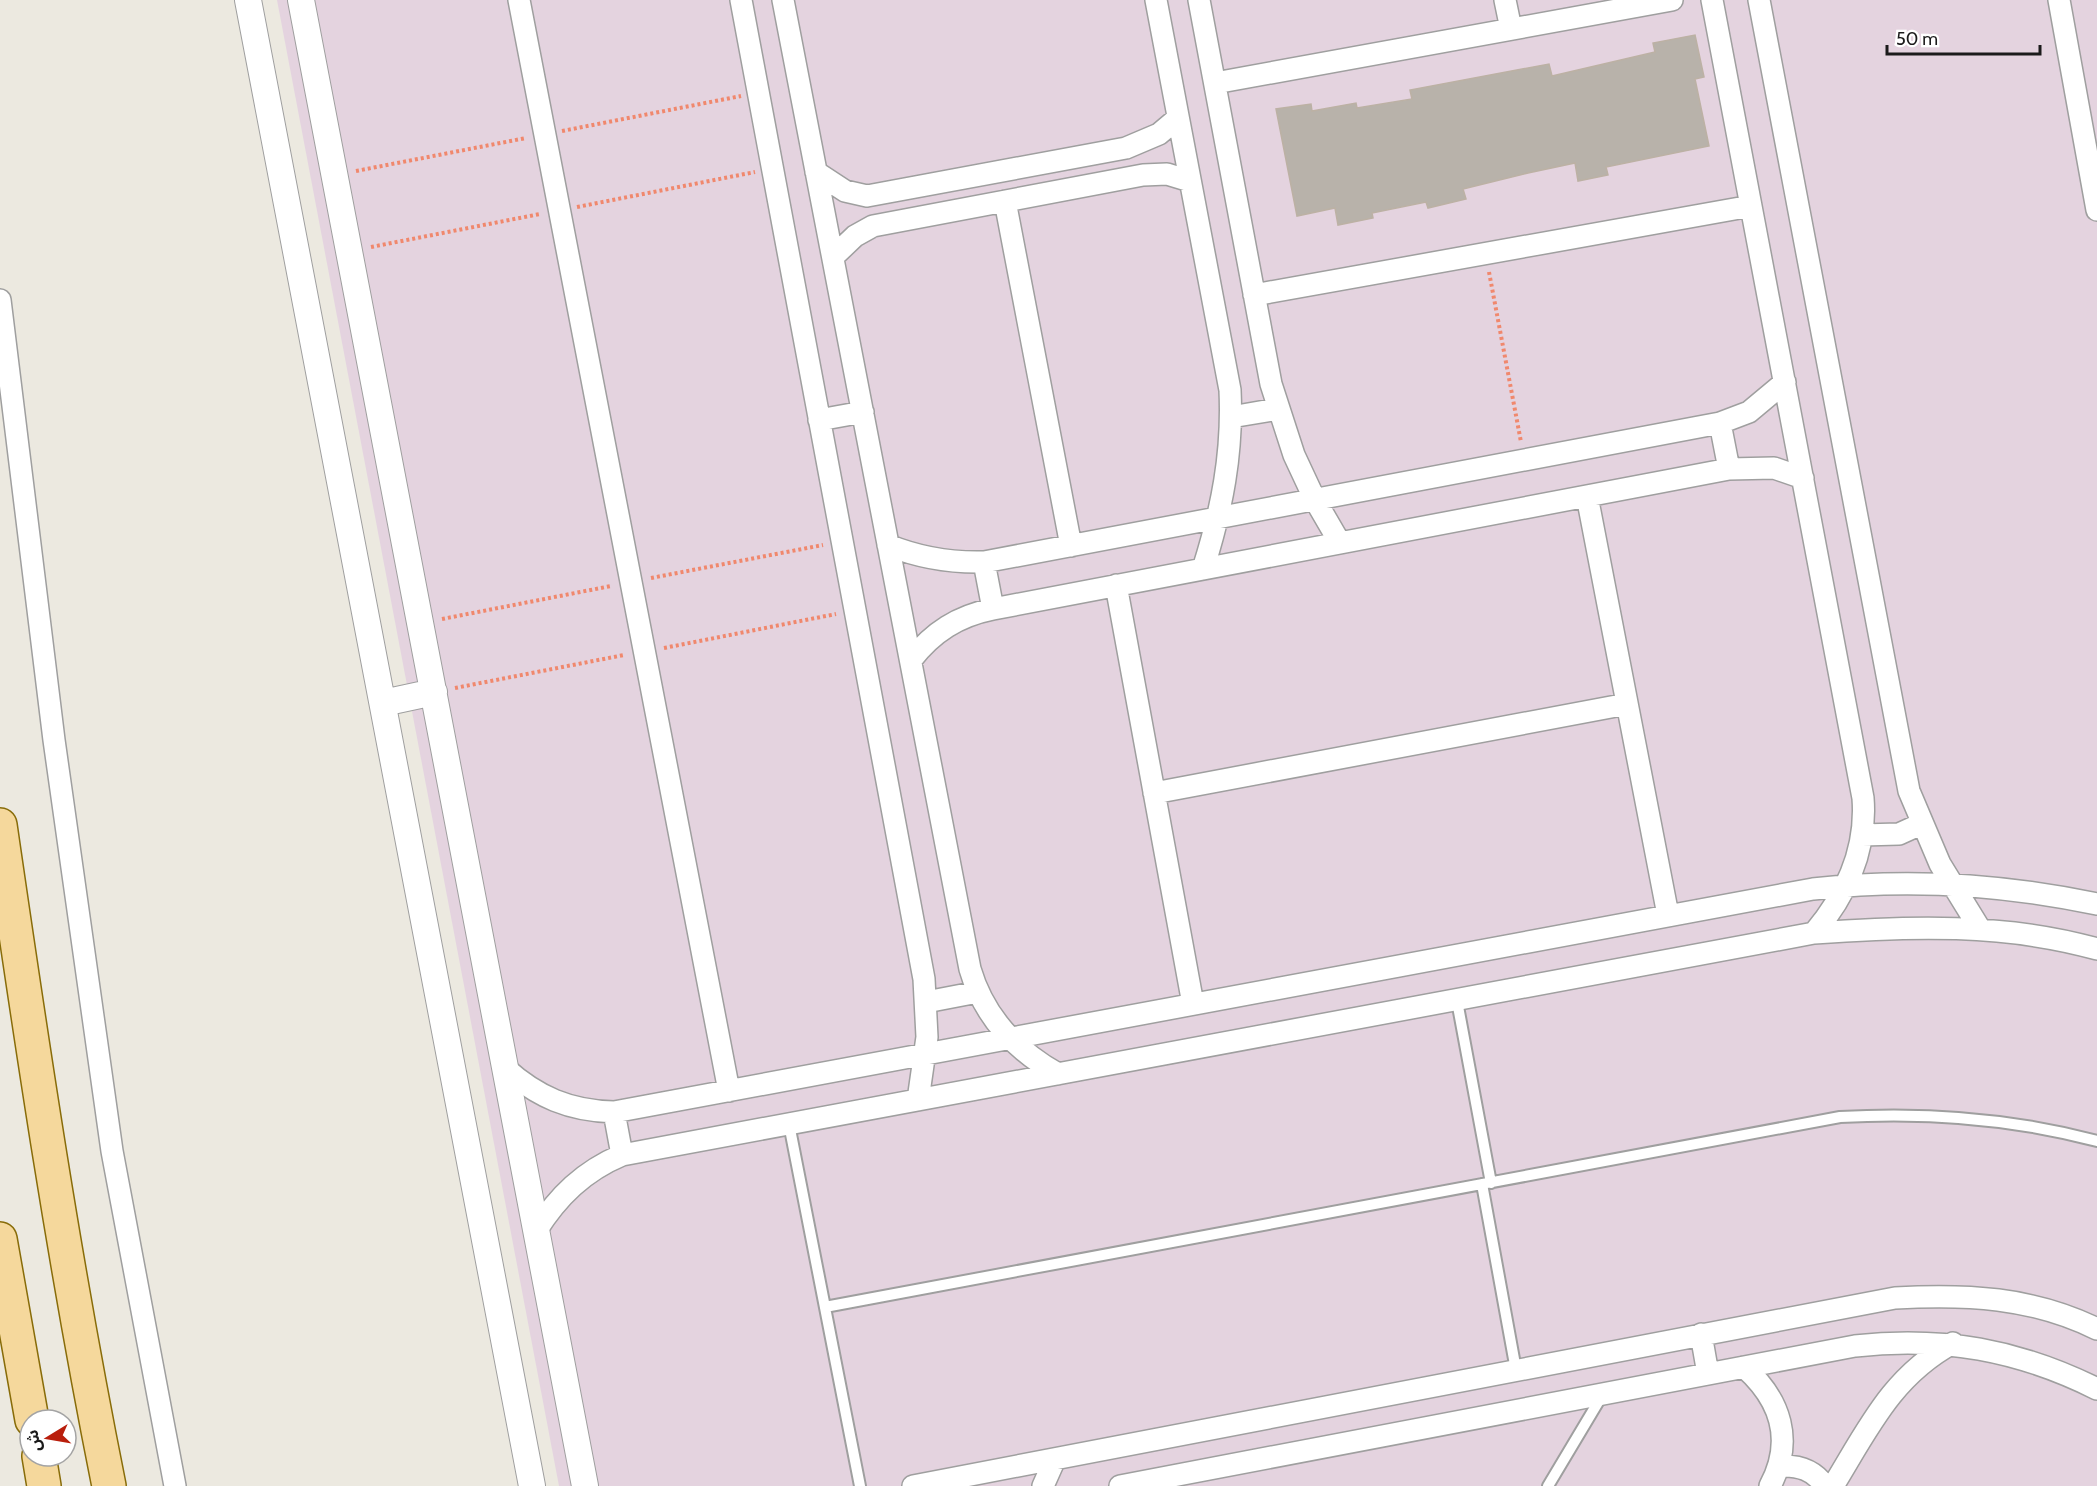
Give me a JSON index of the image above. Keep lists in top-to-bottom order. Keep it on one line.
{"scale_bar":"50 m","north":"left"}
